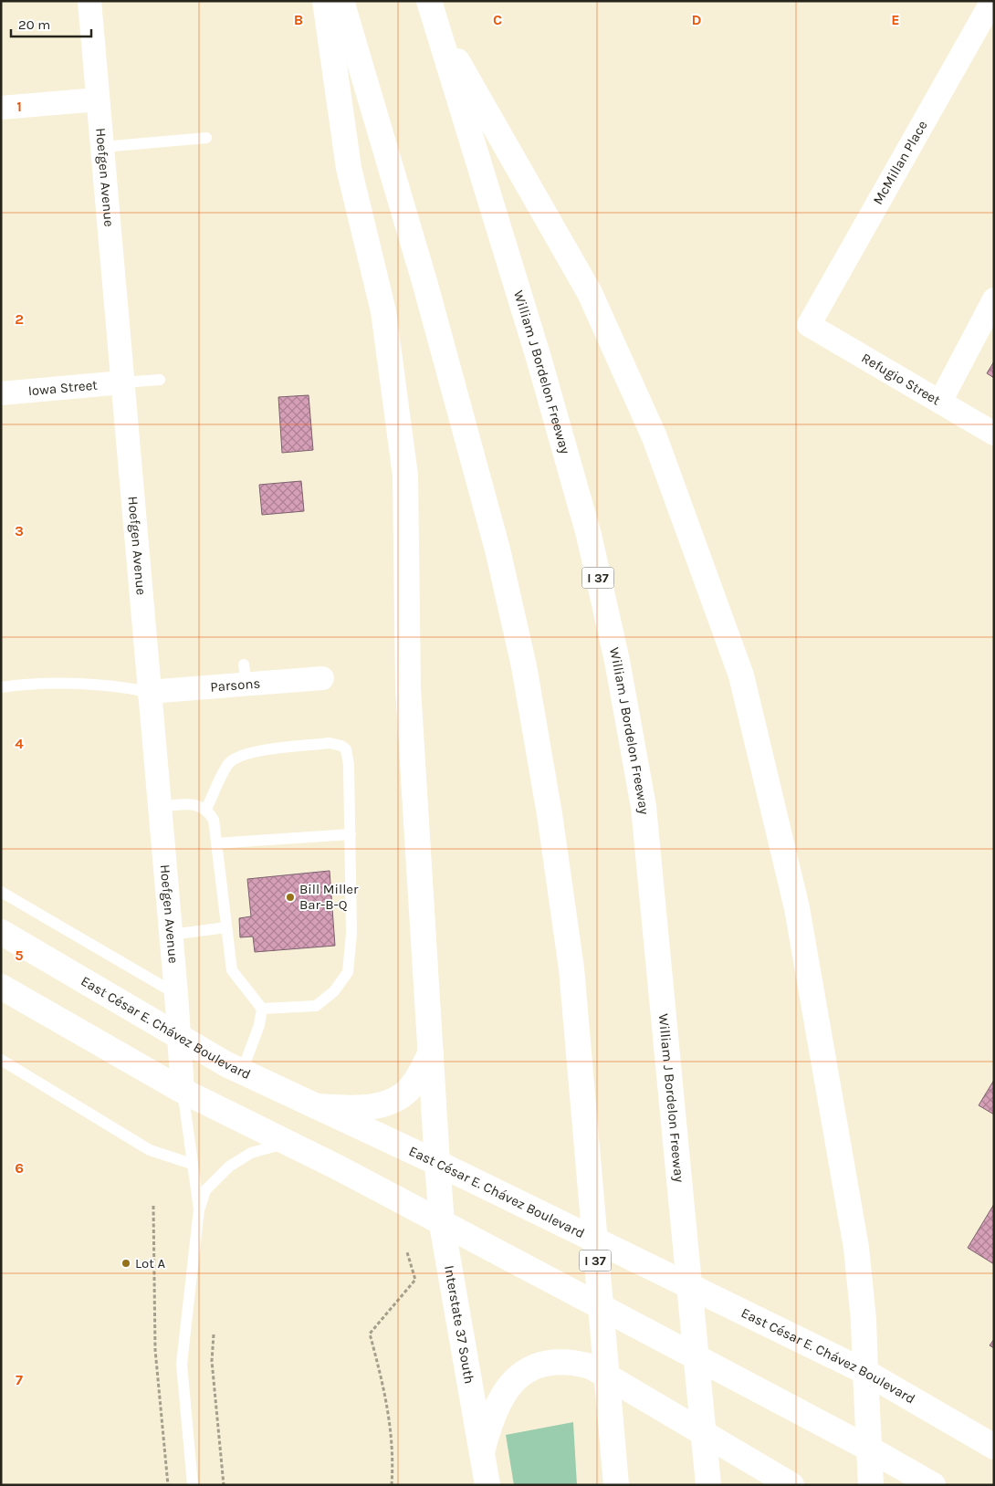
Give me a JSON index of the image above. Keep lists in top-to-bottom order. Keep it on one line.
{"streets":{"main road":["William J Bordelon Freeway","I 37","East César E. Chávez Boulevard","Interstate 37 South"],"street":["McMillan Place","Hoefgen Avenue","Refugio Street","Iowa Street","Parsons"]},"crossings":[["McMillan Place","Refugio Street"],["Hoefgen Avenue","Iowa Street"],["Hoefgen Avenue","Parsons"],["Hoefgen Avenue","East César E. Chávez Boulevard"],["East César E. Chávez Boulevard","Interstate 37 South"]],"places":["Bill Miller Bar-B-Q","Lot A"],"scale_bar":"20 m","grid":{"columns":["B","C","D","E"],"rows":["1","2","3","4","5","6","7"]}}
